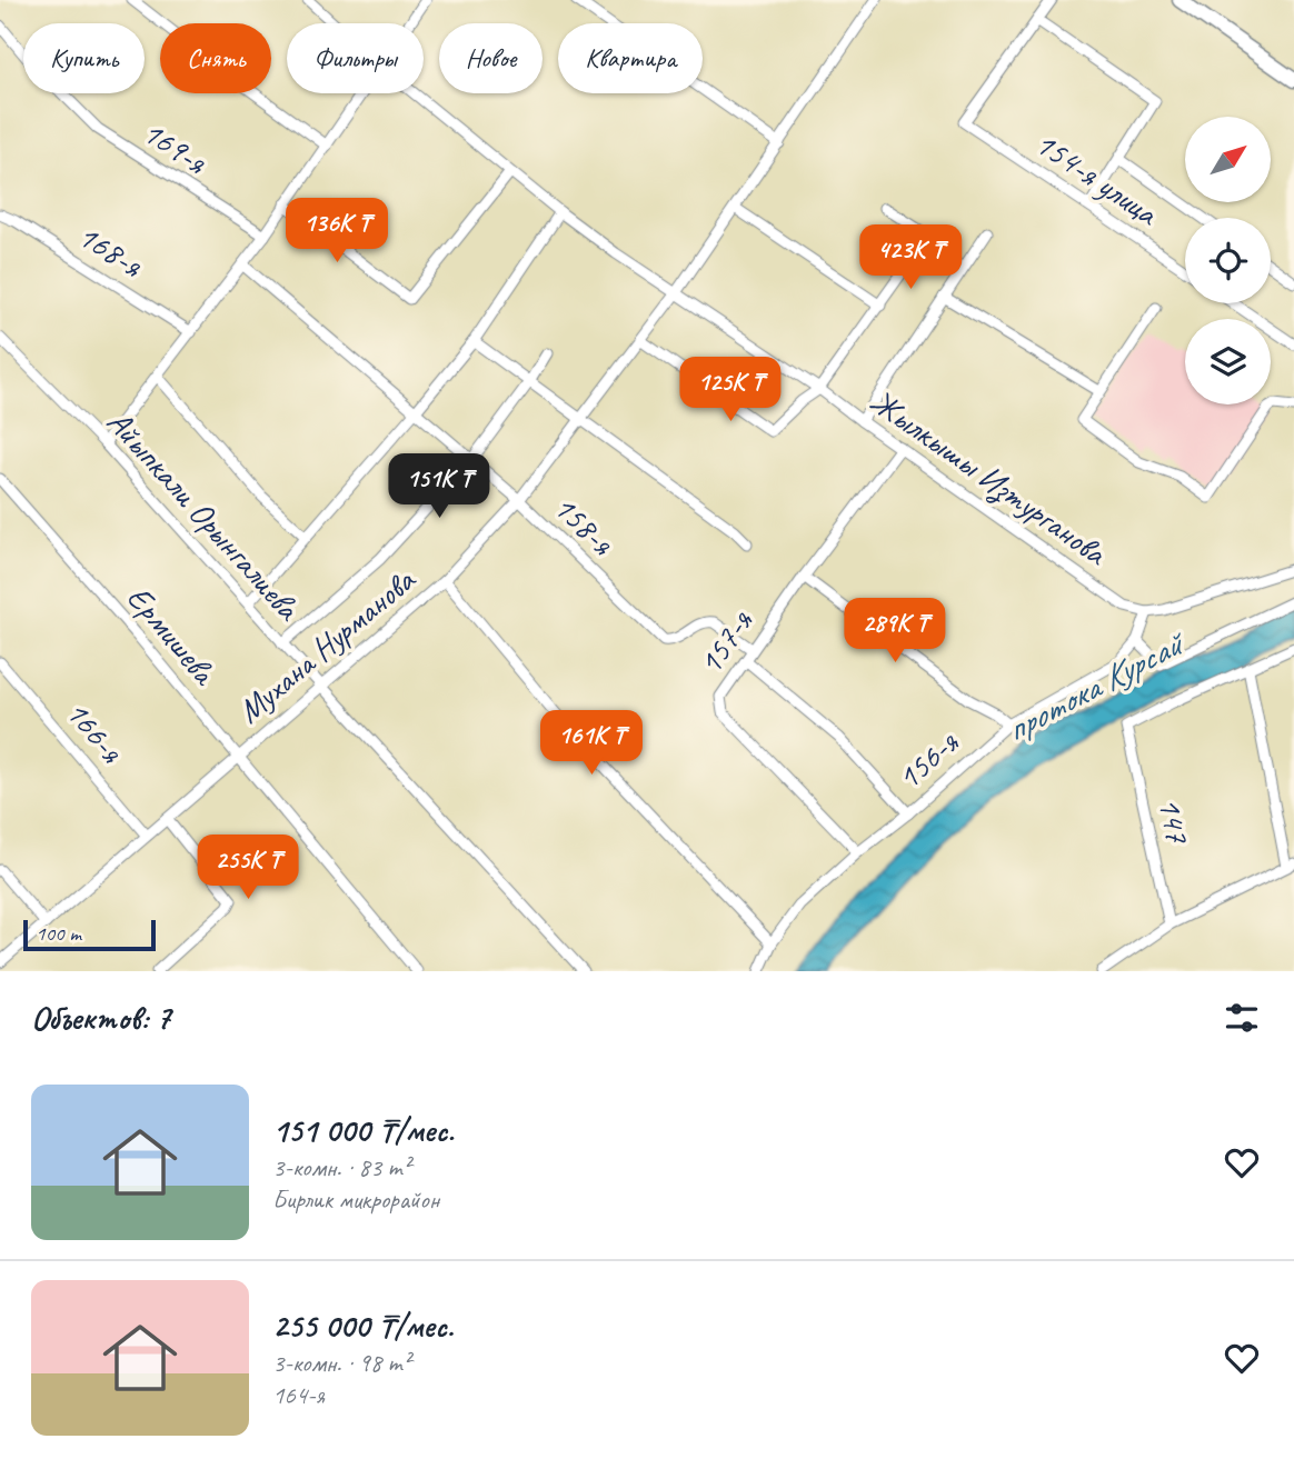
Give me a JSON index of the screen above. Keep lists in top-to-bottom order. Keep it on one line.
{"streets":{"street":["169-я","154-я улица","168-я","Жылкышы Изтурганова","Айыпкали Орынгалиева","158-я","Ермишева","157-я","Мухана Нурманова","166-я","156-я","147"]},"crossings":[["Жылкышы Изтурганова","157-я"],["Жылкышы Изтурганова","Мухана Нурманова"],["Жылкышы Изтурганова","156-я"],["Айыпкали Орынгалиева","Мухана Нурманова"],["158-я","157-я"],["158-я","Мухана Нурманова"],["Ермишева","Мухана Нурманова"],["157-я","156-я"],["Мухана Нурманова","166-я"]],"water":["протока Курсай"],"scale_bar":"100 m","north":"top right","page":{"chip":["Купить","Снять","Фильтры","Новое","Квартира"],"price":["136K ₸","423K ₸","125K ₸","151K ₸","289K ₸","161K ₸","255K ₸"],"scale":"100 m","heading":"Объектов: 7","list":[{"name":"151 000 ₸/мес.","note":"3-комн. · 83 m² · Бирлик микрорайон"},{"name":"255 000 ₸/мес.","note":"3-комн. · 98 m² · 164-я"}]}}
